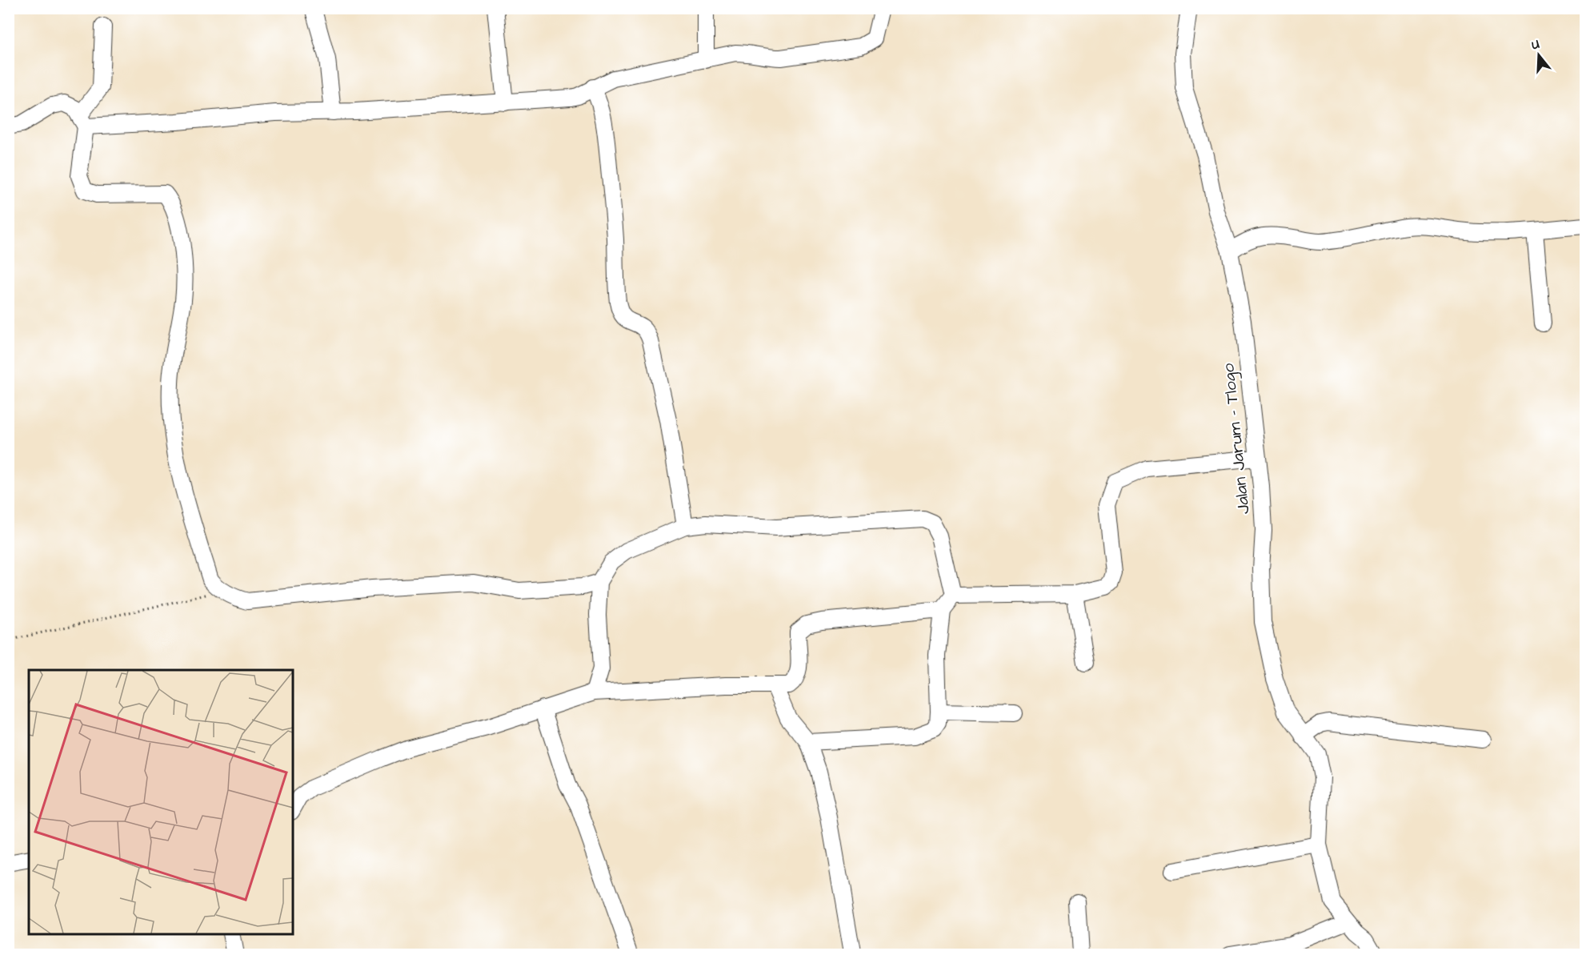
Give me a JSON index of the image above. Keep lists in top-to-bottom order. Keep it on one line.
{"streets":{"street":["Jalan Jarum - Tlogo"]},"north":"top"}
